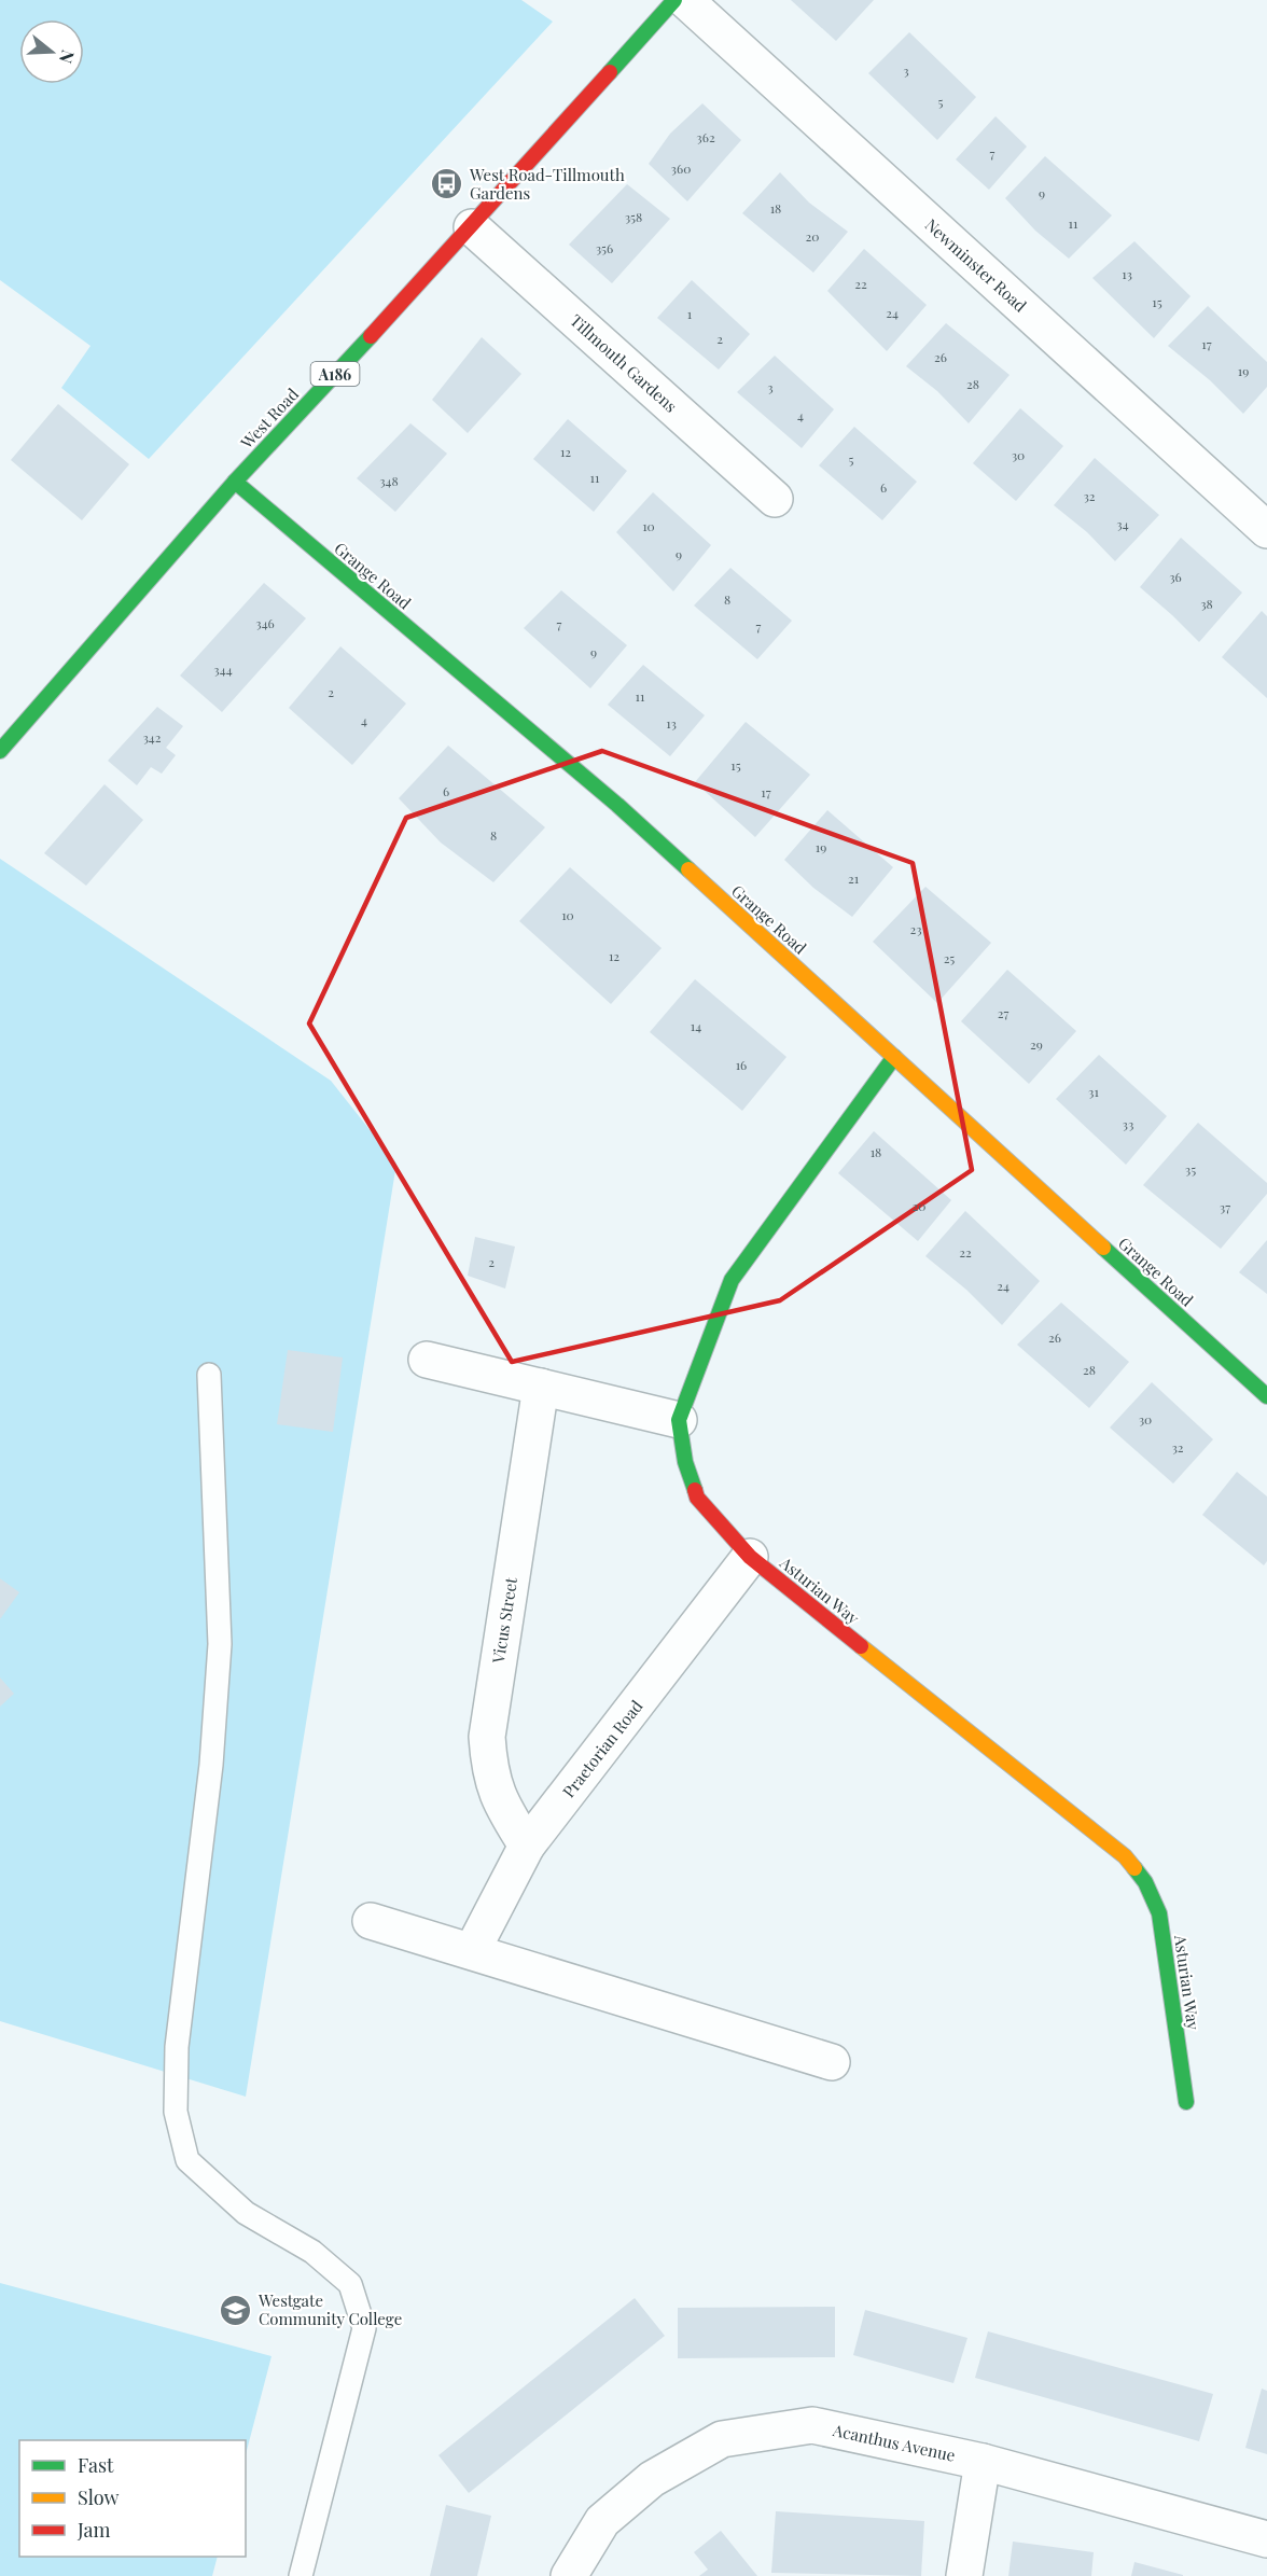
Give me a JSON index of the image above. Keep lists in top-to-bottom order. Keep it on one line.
{"streets":{"street":["Newminster Road","Tillmouth Gardens","A186","West Road","Grange Road","Asturian Way","Vicus Street","Praetorian Road","Acanthus Avenue"]},"crossings":[["Tillmouth Gardens","West Road"],["West Road","Grange Road"],["Grange Road","Asturian Way"],["Asturian Way","Praetorian Road"],["Vicus Street","Praetorian Road"]],"places":{"bus stop":["West Road-Tillmouth Gardens"],"school or university":["Westgate Community College"]},"house_numbers":["3","5","362","7","360","9","18","358","11","20","356","13","22","15","24","1","2","17","26","19","28","3","4","12","30","5","11","348","6","32","34","10","9","36","8","38","346","7","7","9","344","2","11","4","13","342","15","6","17","8","19","21","10","23","12","25","27","14","29","16","31","33","18","35","20","37","22","2","24","26","28","30","32"],"legend":["Fast","Slow","Jam"],"north":"right"}
